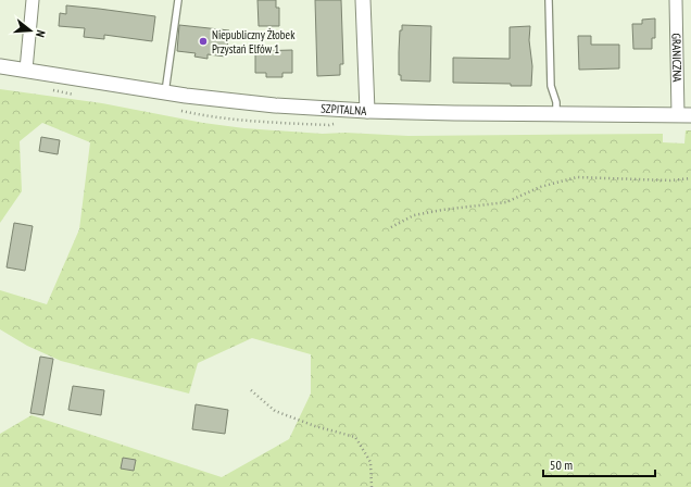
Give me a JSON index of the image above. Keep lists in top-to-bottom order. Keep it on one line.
{"streets":{"street":["GRANICZNA","SZPITALNA"]},"crossings":[["GRANICZNA","SZPITALNA"]],"places":["Niepubliczny Żłobek Przystań Elfów 1"],"scale_bar":"50 m","north":"right"}
